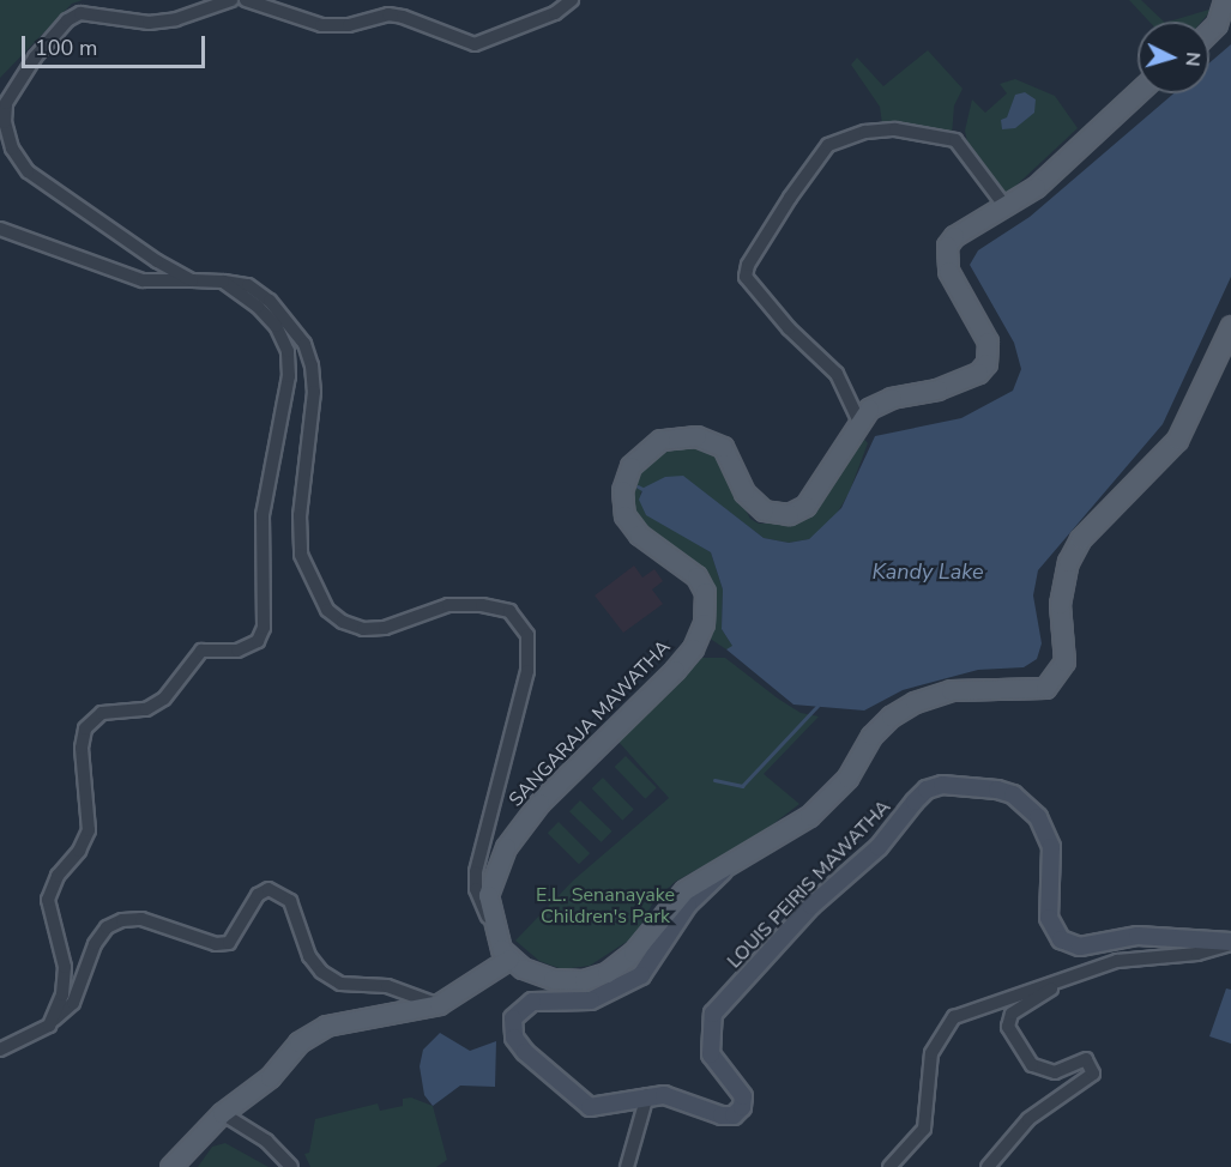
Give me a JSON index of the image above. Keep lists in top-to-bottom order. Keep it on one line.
{"streets":{"main road":["SANGARAJA MAWATHA","LOUIS PEIRIS MAWATHA"]},"water":["Kandy Lake"],"parks":["E.L. Senanayake Children's Park"],"scale_bar":"100 m","north":"right"}
